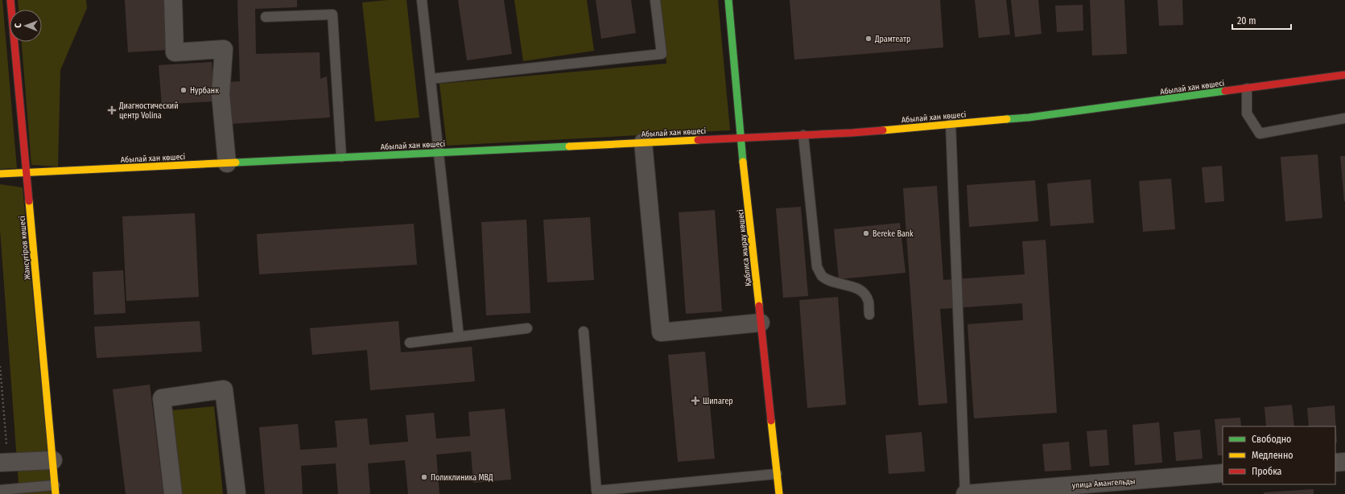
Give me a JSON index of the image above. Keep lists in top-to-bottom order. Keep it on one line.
{"streets":{"main road":["Абылай хан көшесі","Жансүгіров көшесі","Қаблиса жырау көшесі"],"street":["улица Амангельды"]},"crossings":[["Абылай хан көшесі","Жансүгіров көшесі"],["Абылай хан көшесі","Қаблиса жырау көшесі"]],"places":{"other":["Драмтеатр","Нурбанк","Bereke Bank","Поликлиника МВД"],"health":["Диагностический центр Volina","Шипагер"]},"legend":["Свободно","Медленно","Пробка"],"scale_bar":"20 m","north":"left"}
